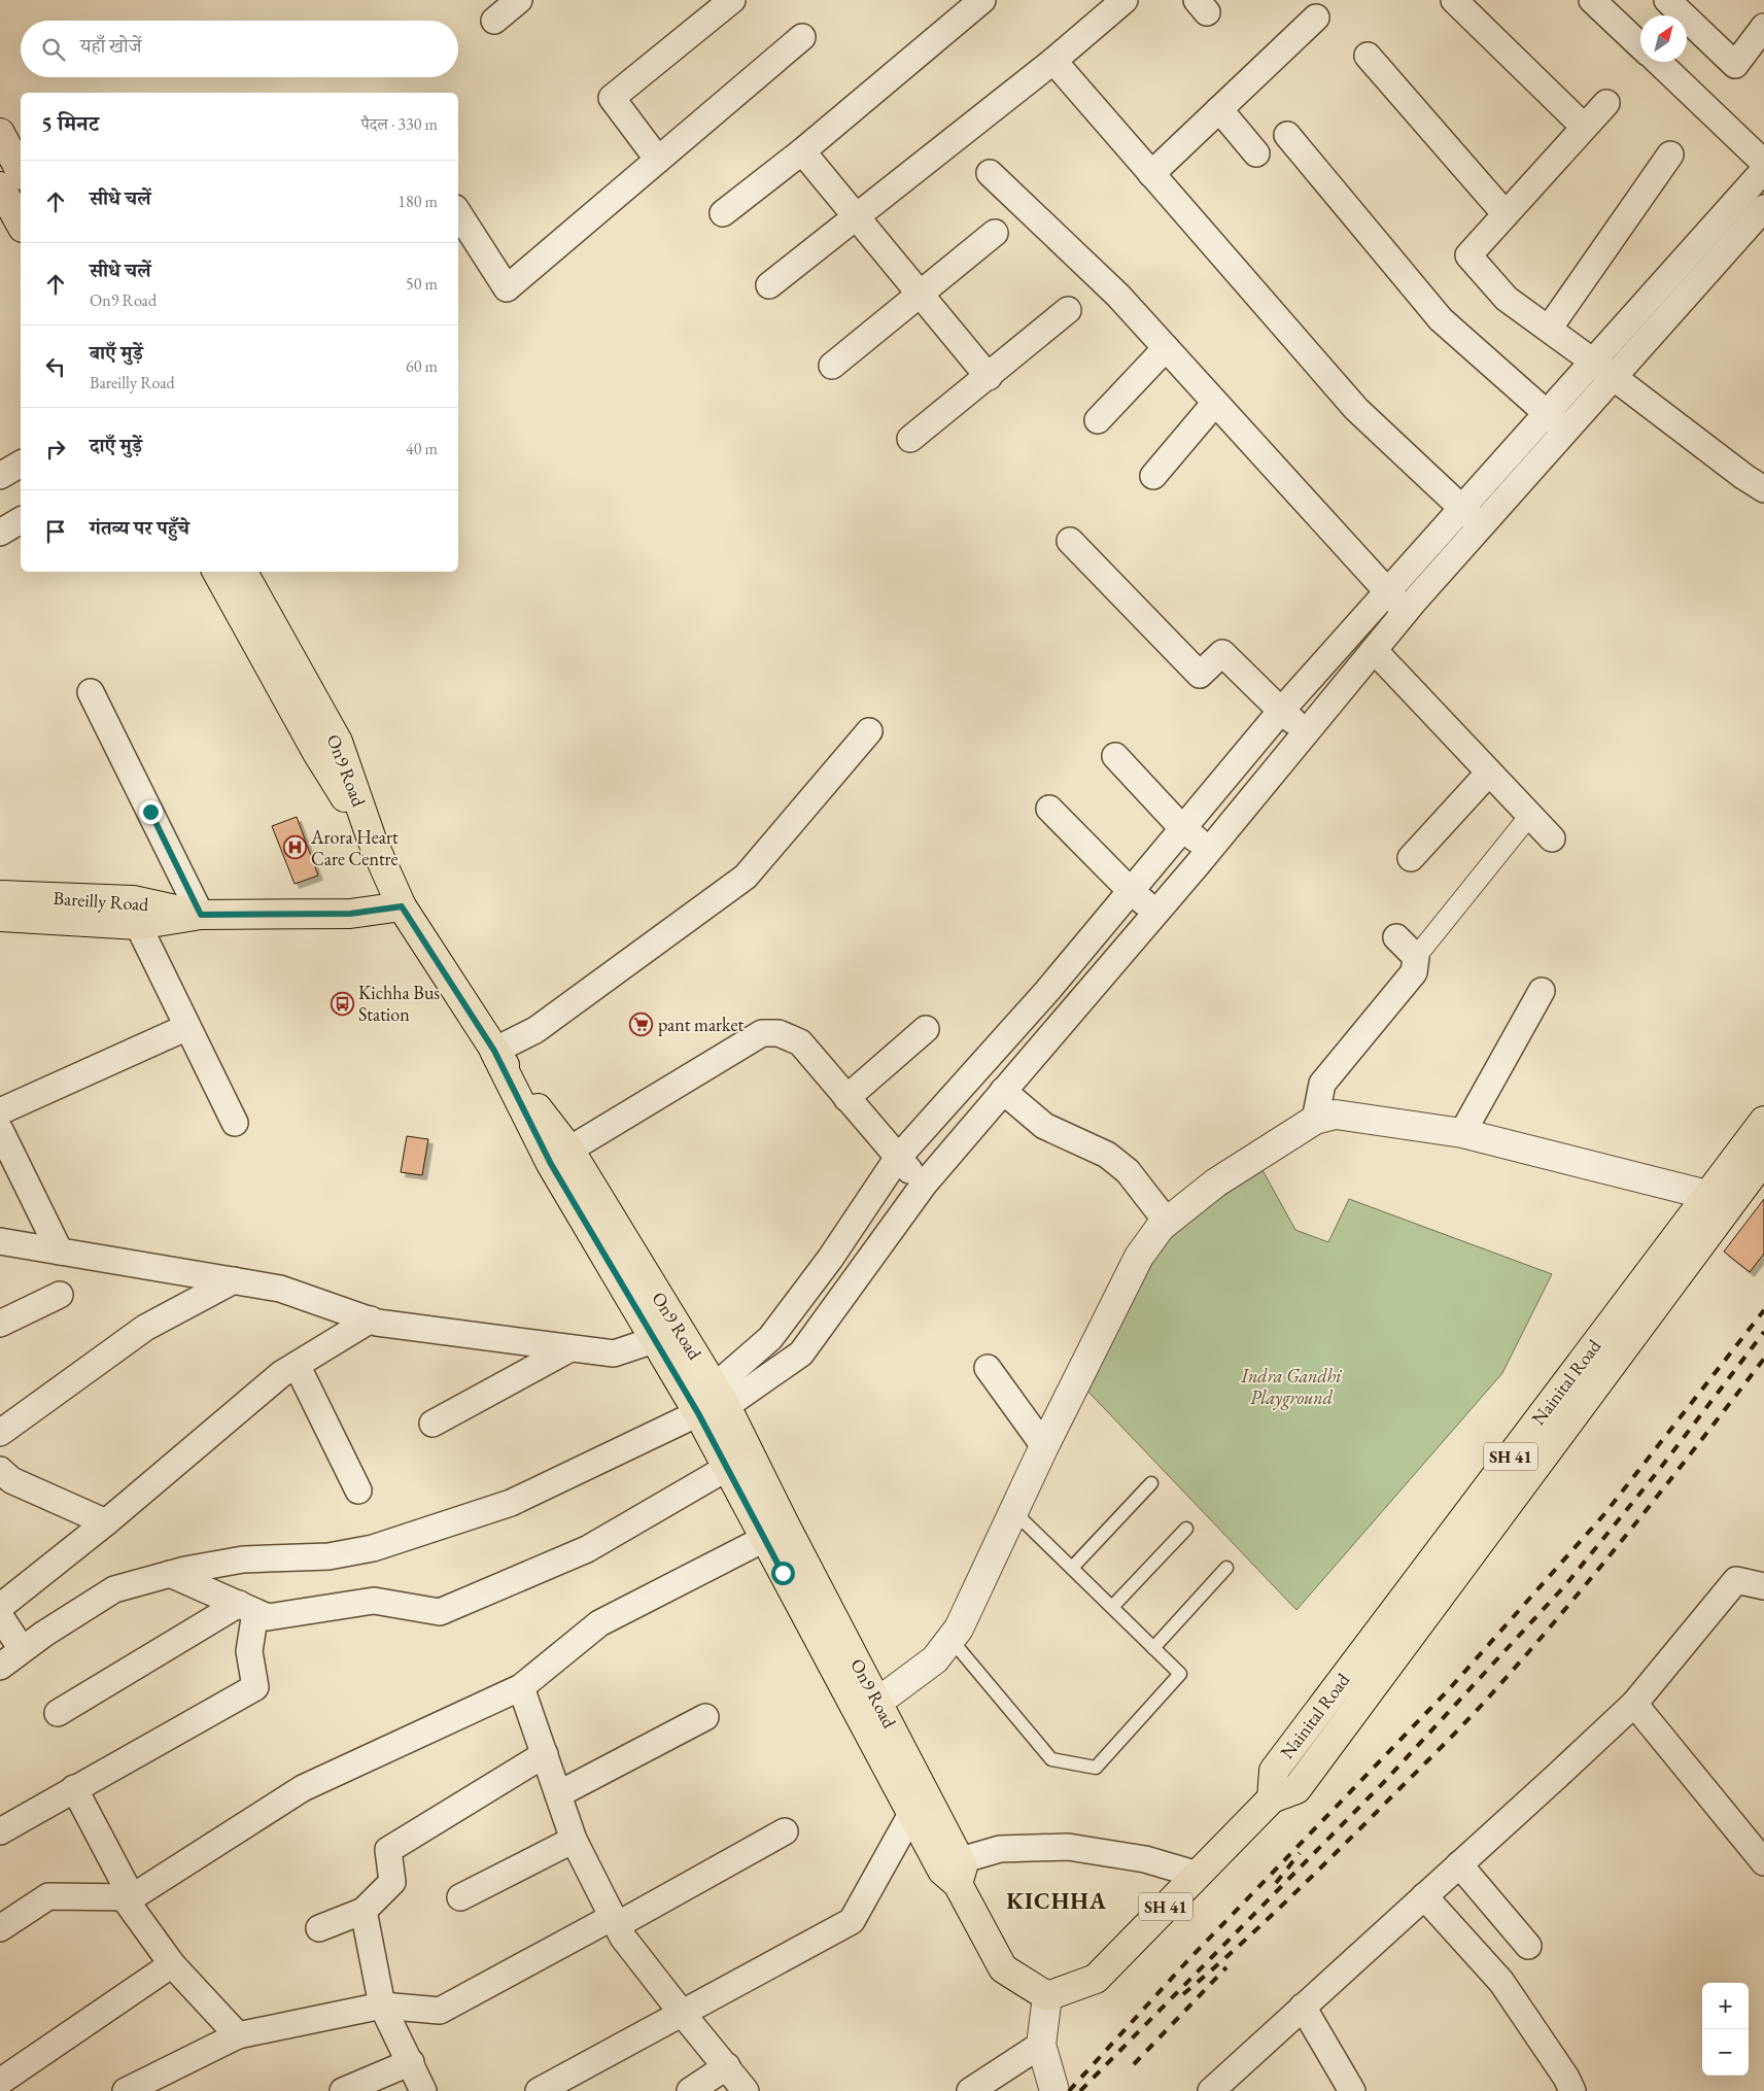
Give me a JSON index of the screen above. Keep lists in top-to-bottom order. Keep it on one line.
{"streets":{"main road":["On9 Road","Bareilly Road","Nainital Road","SH 41"]},"crossings":[["On9 Road","Bareilly Road"],["On9 Road","Nainital Road"]],"districts":["KICHHA"],"parks":["Indra Gandhi Playground"],"places":{"hospital":["Arora Heart Care Centre"],"bus stop":["Kichha Bus Station"],"supermarket":["pant market"]},"north":"top right","page":{"search":"यहाँ खोजें","heading":["5 मिनट","पैदल · 330 m"],"list":[["सीधे चलें","180 m"],["सीधे चलें","On9 Road","50 m"],["बाएँ मुड़ें","Bareilly Road","60 m"],["दाएँ मुड़ें","40 m"],"गंतव्य पर पहुँचे"],"map_buttons":["+","−"]}}
